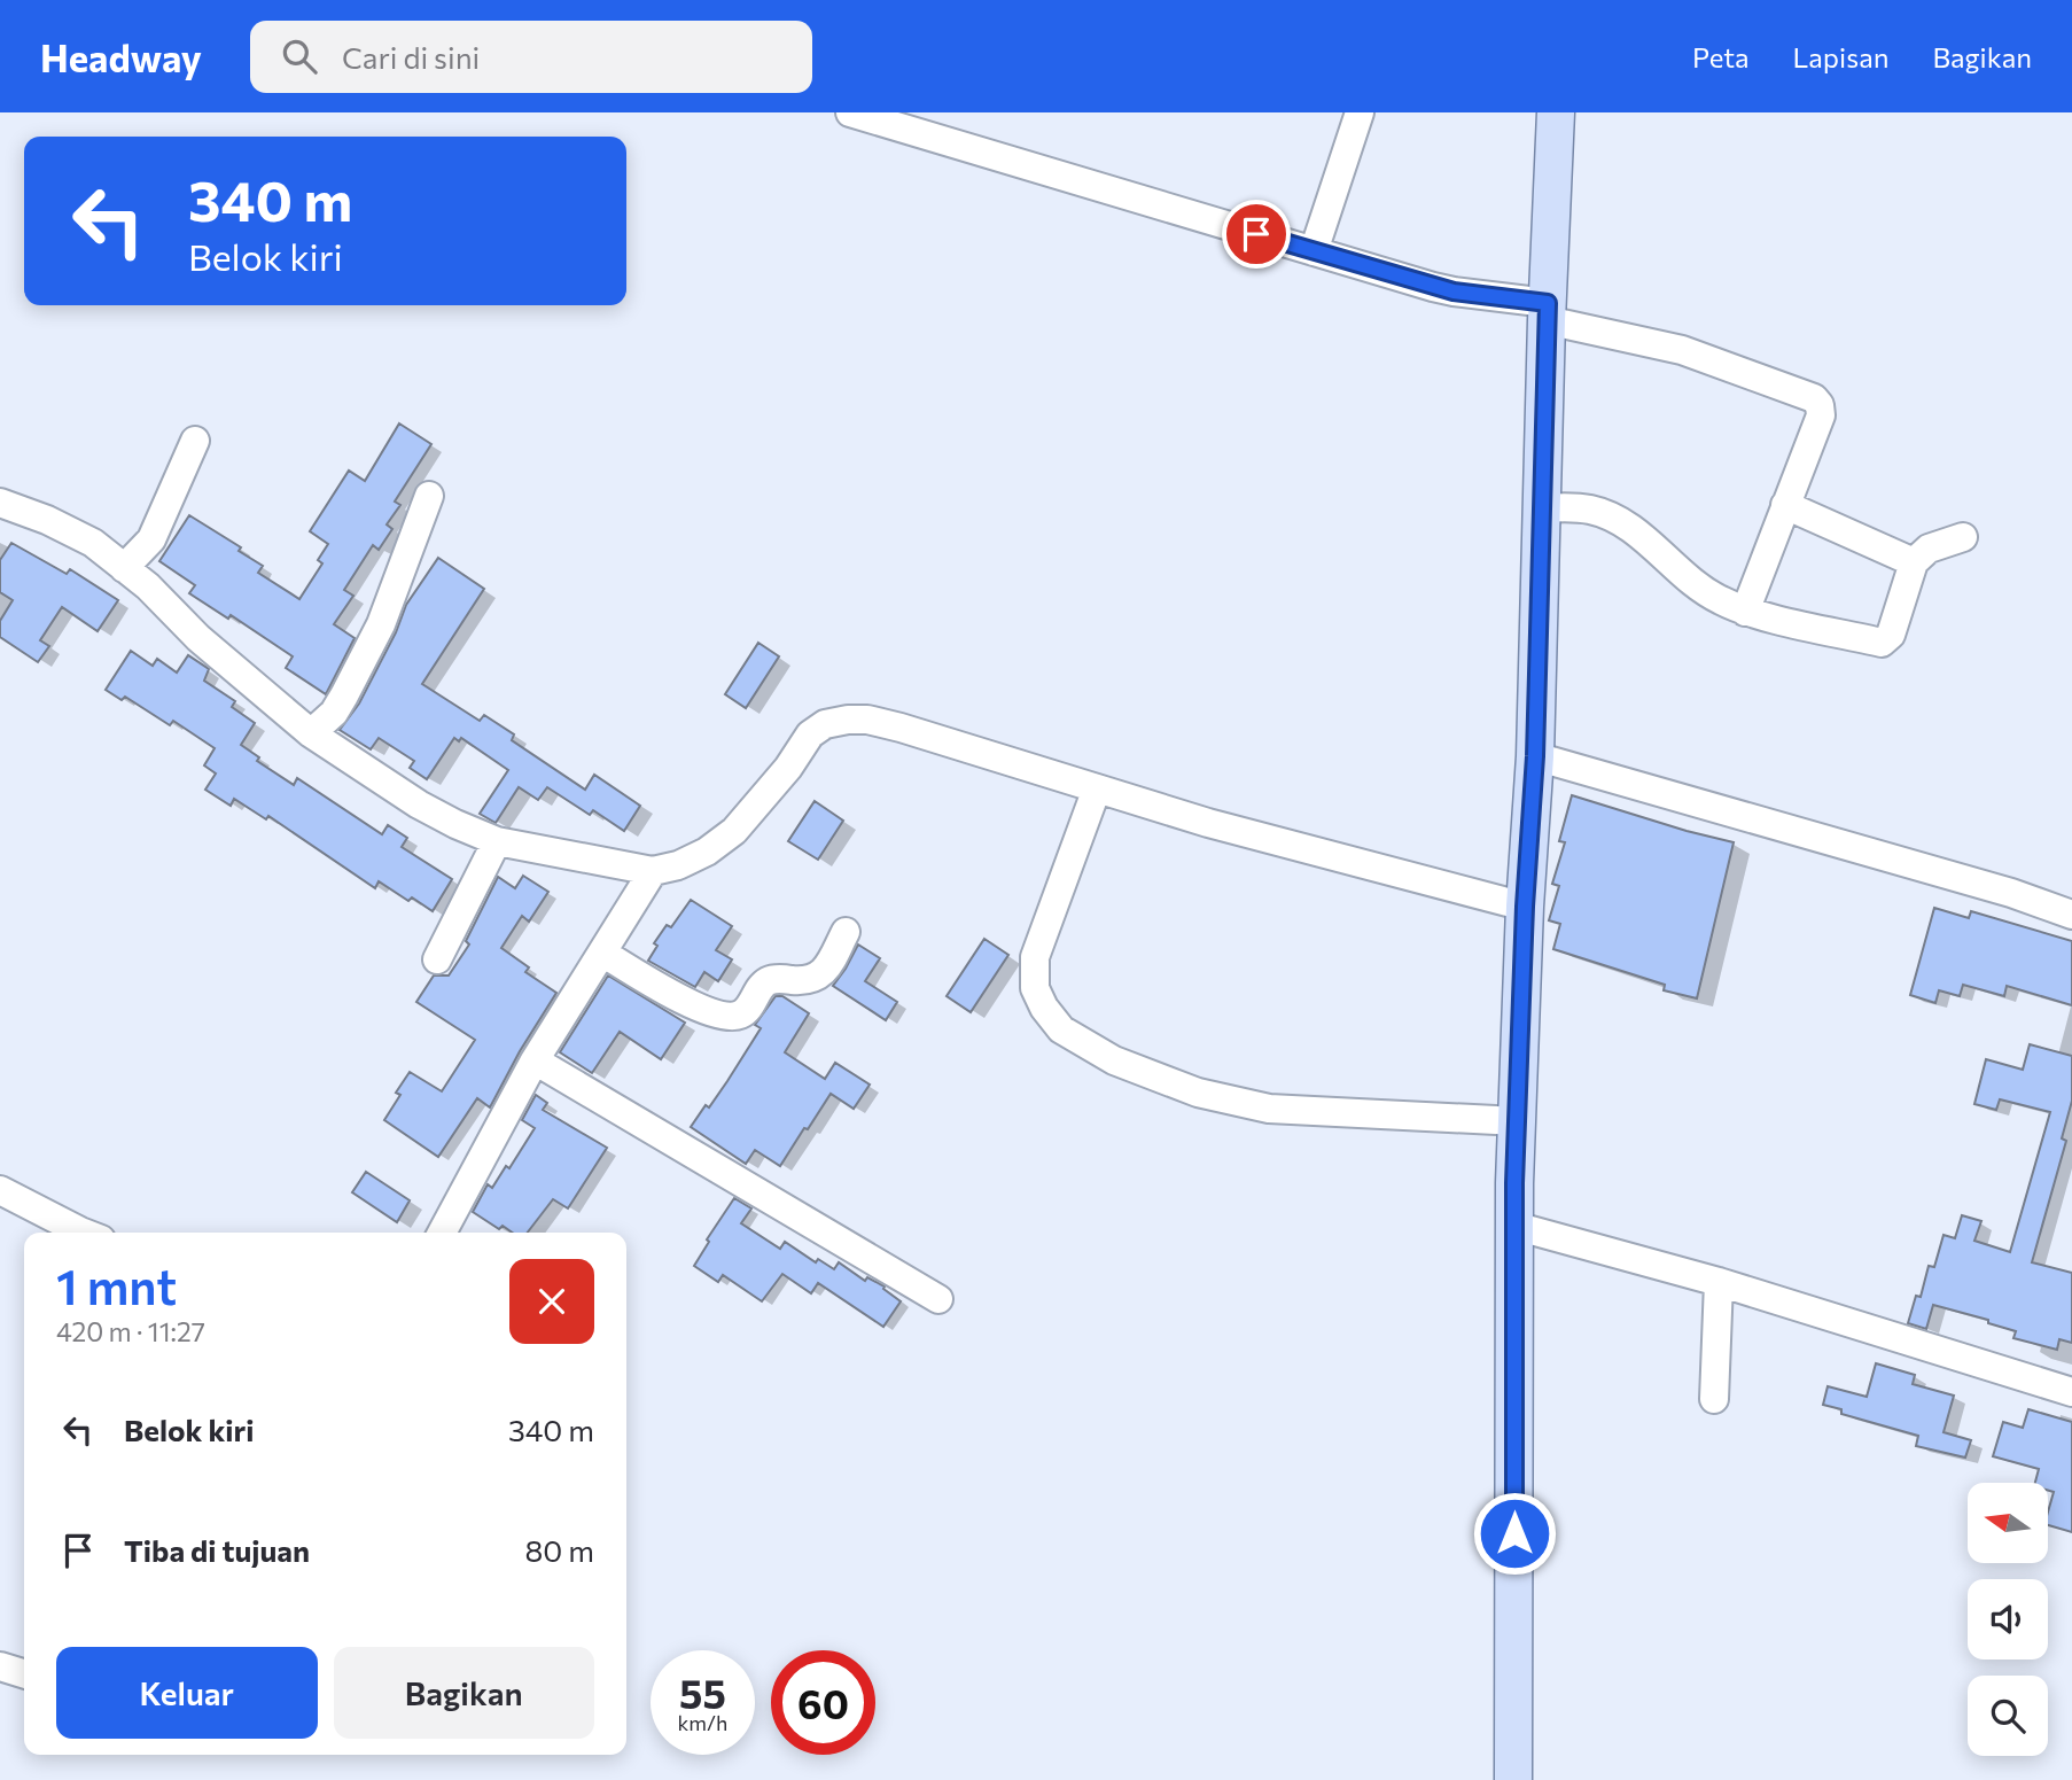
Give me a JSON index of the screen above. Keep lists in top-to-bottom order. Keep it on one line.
{"north":"left","page":{"header":"Headway","search":"Cari di sini","nav":["Peta","Lapisan","Bagikan"],"turn":["340 m","Belok kiri"],"heading":["1 mnt","420 m · 11:27"],"list":[{"name":"Belok kiri","value":"340 m"},{"name":"Tiba di tujuan","value":"80 m"}],"buttons":["Keluar","Bagikan"],"speed":"55 km/h","limit":"60"}}
